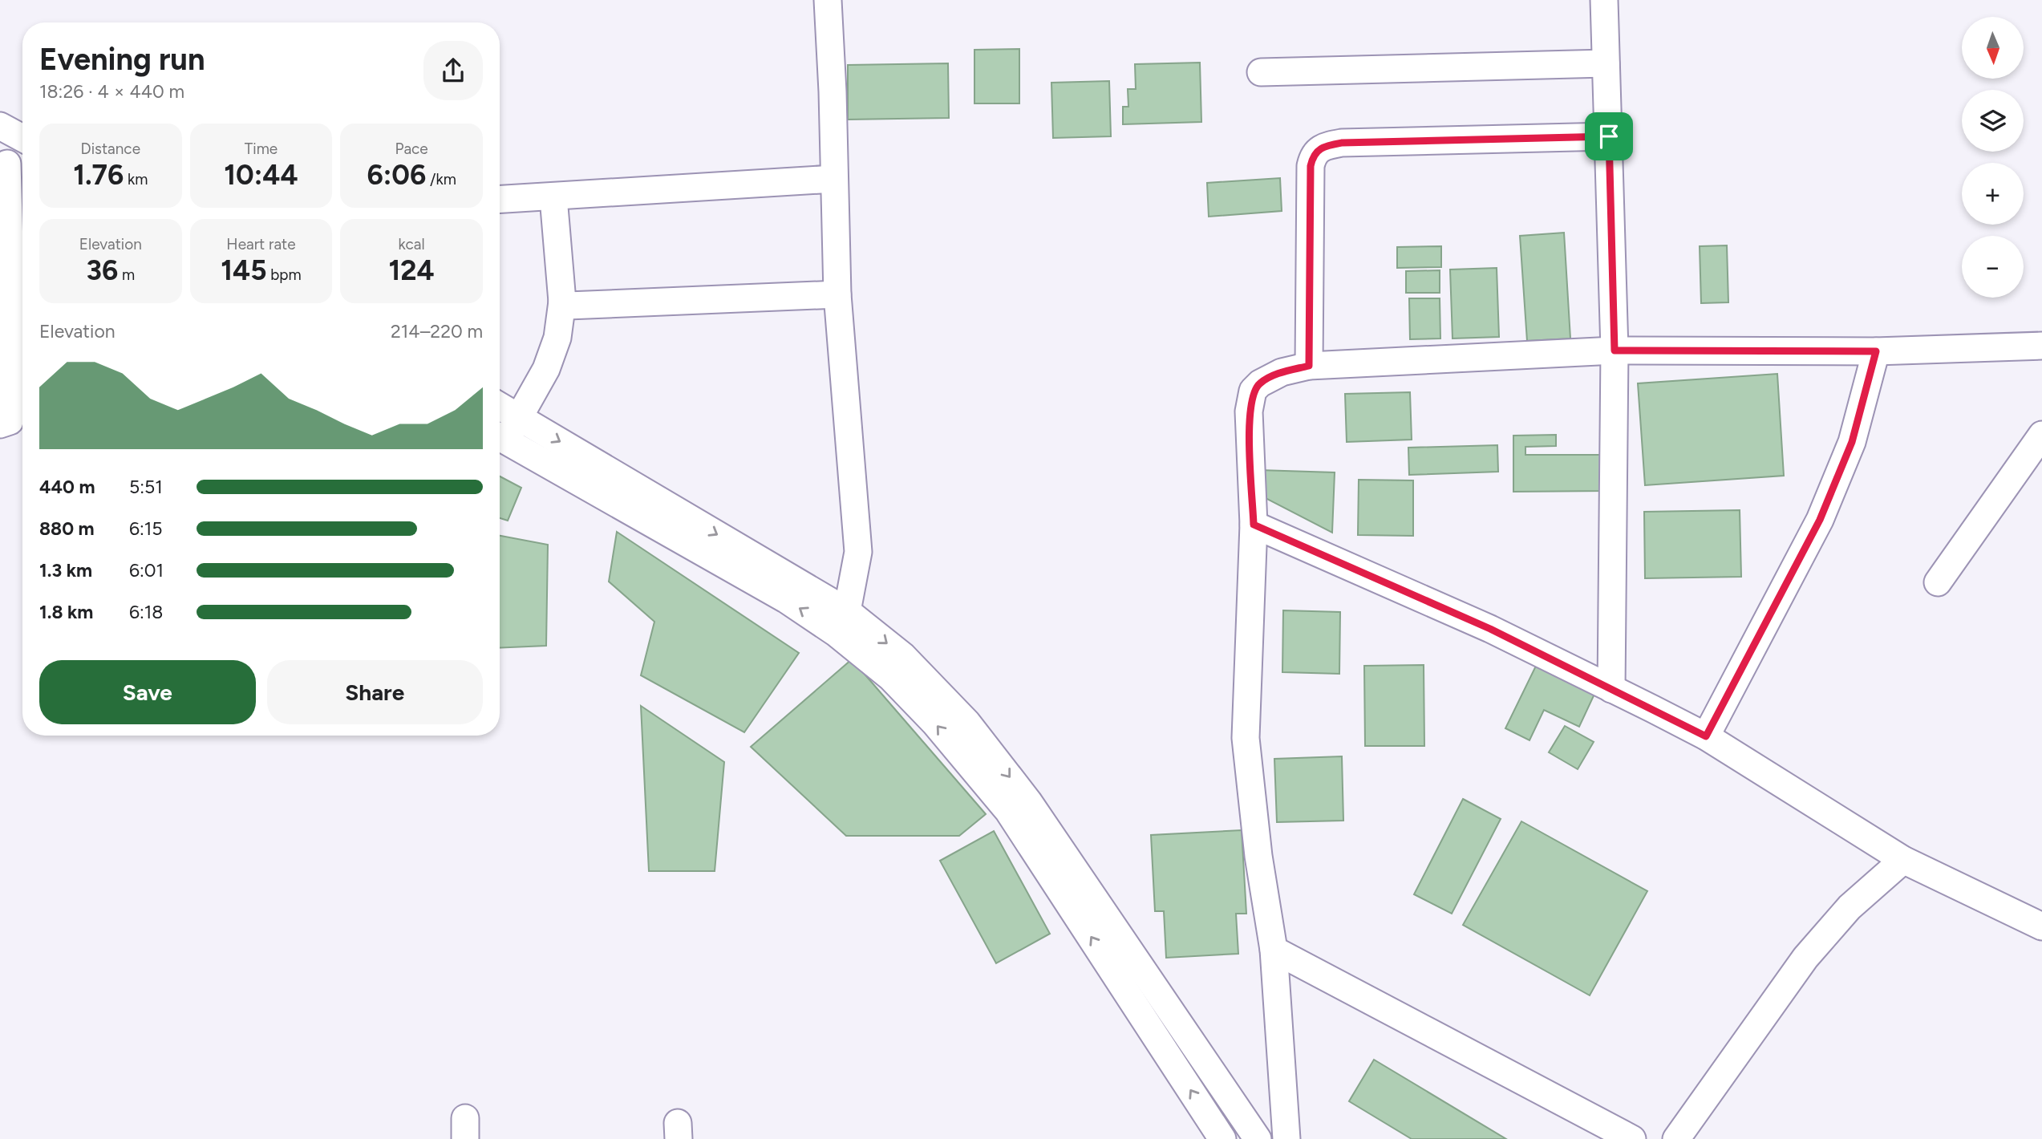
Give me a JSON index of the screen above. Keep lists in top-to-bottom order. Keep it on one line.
{"north":"bottom","page":{"map_buttons":["+","−"],"heading":["Evening run","18:26 · 4 × 440 m"],"stats":[["Distance","1.76 km"],["Time","10:44"],["Pace","6:06 /km"],["Elevation","36 m"],["Heart rate","145 bpm"],["kcal","124"]],"chart":["Elevation","214–220 m"],"list":[{"name":"440 m","note":"5:51"},{"name":"880 m","note":"6:15"},{"name":"1.3 km","note":"6:01"},{"name":"1.8 km","note":"6:18"}],"buttons":["Save","Share"]}}
